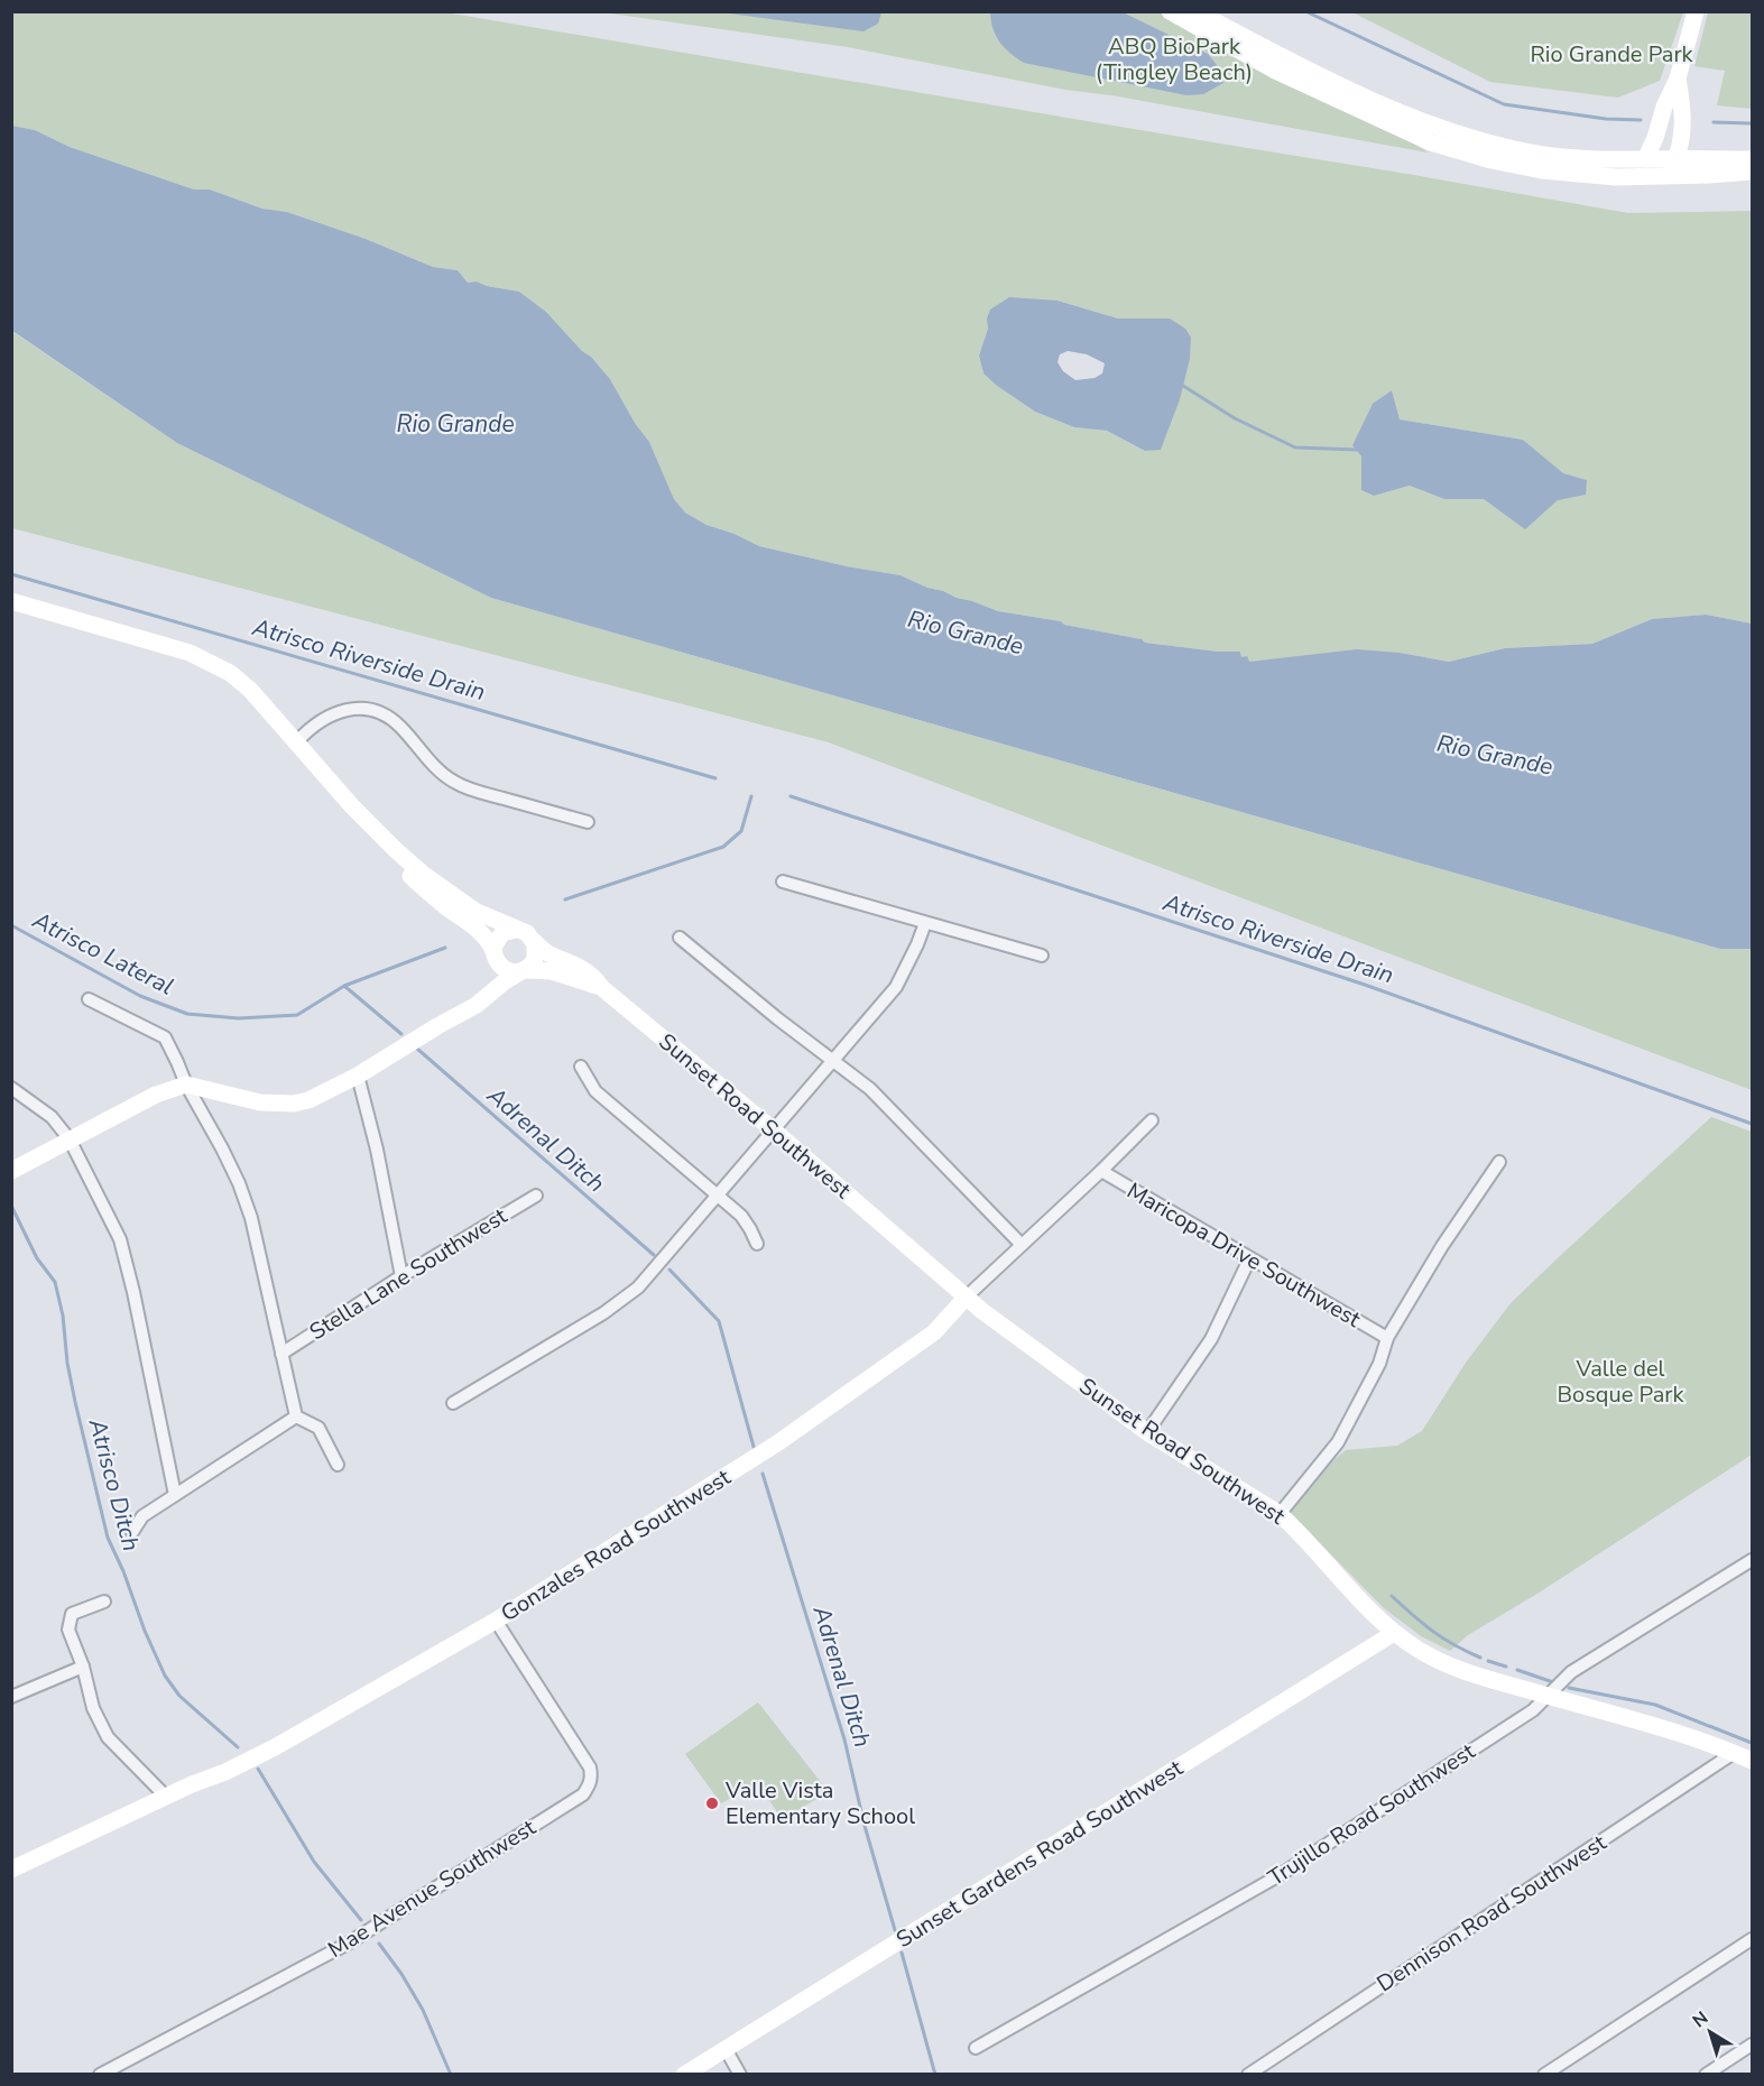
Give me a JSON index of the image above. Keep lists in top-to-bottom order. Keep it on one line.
{"streets":{"street":["Sunset Road Southwest","Maricopa Drive Southwest","Stella Lane Southwest","Gonzales Road Southwest","Trujillo Road Southwest","Sunset Gardens Road Southwest","Mae Avenue Southwest","Dennison Road Southwest"]},"crossings":[["Sunset Road Southwest","Gonzales Road Southwest"],["Sunset Road Southwest","Trujillo Road Southwest"],["Sunset Road Southwest","Sunset Gardens Road Southwest"],["Sunset Road Southwest","Dennison Road Southwest"],["Maricopa Drive Southwest","Gonzales Road Southwest"],["Gonzales Road Southwest","Mae Avenue Southwest"]],"water":["Rio Grande","Atrisco Riverside Drain","Atrisco Lateral","Adrenal Ditch","Atrisco Ditch"],"parks":["ABQ BioPark (Tingley Beach)","Rio Grande Park","Valle del Bosque Park"],"places":["Valle Vista Elementary School"],"north":"top left"}
